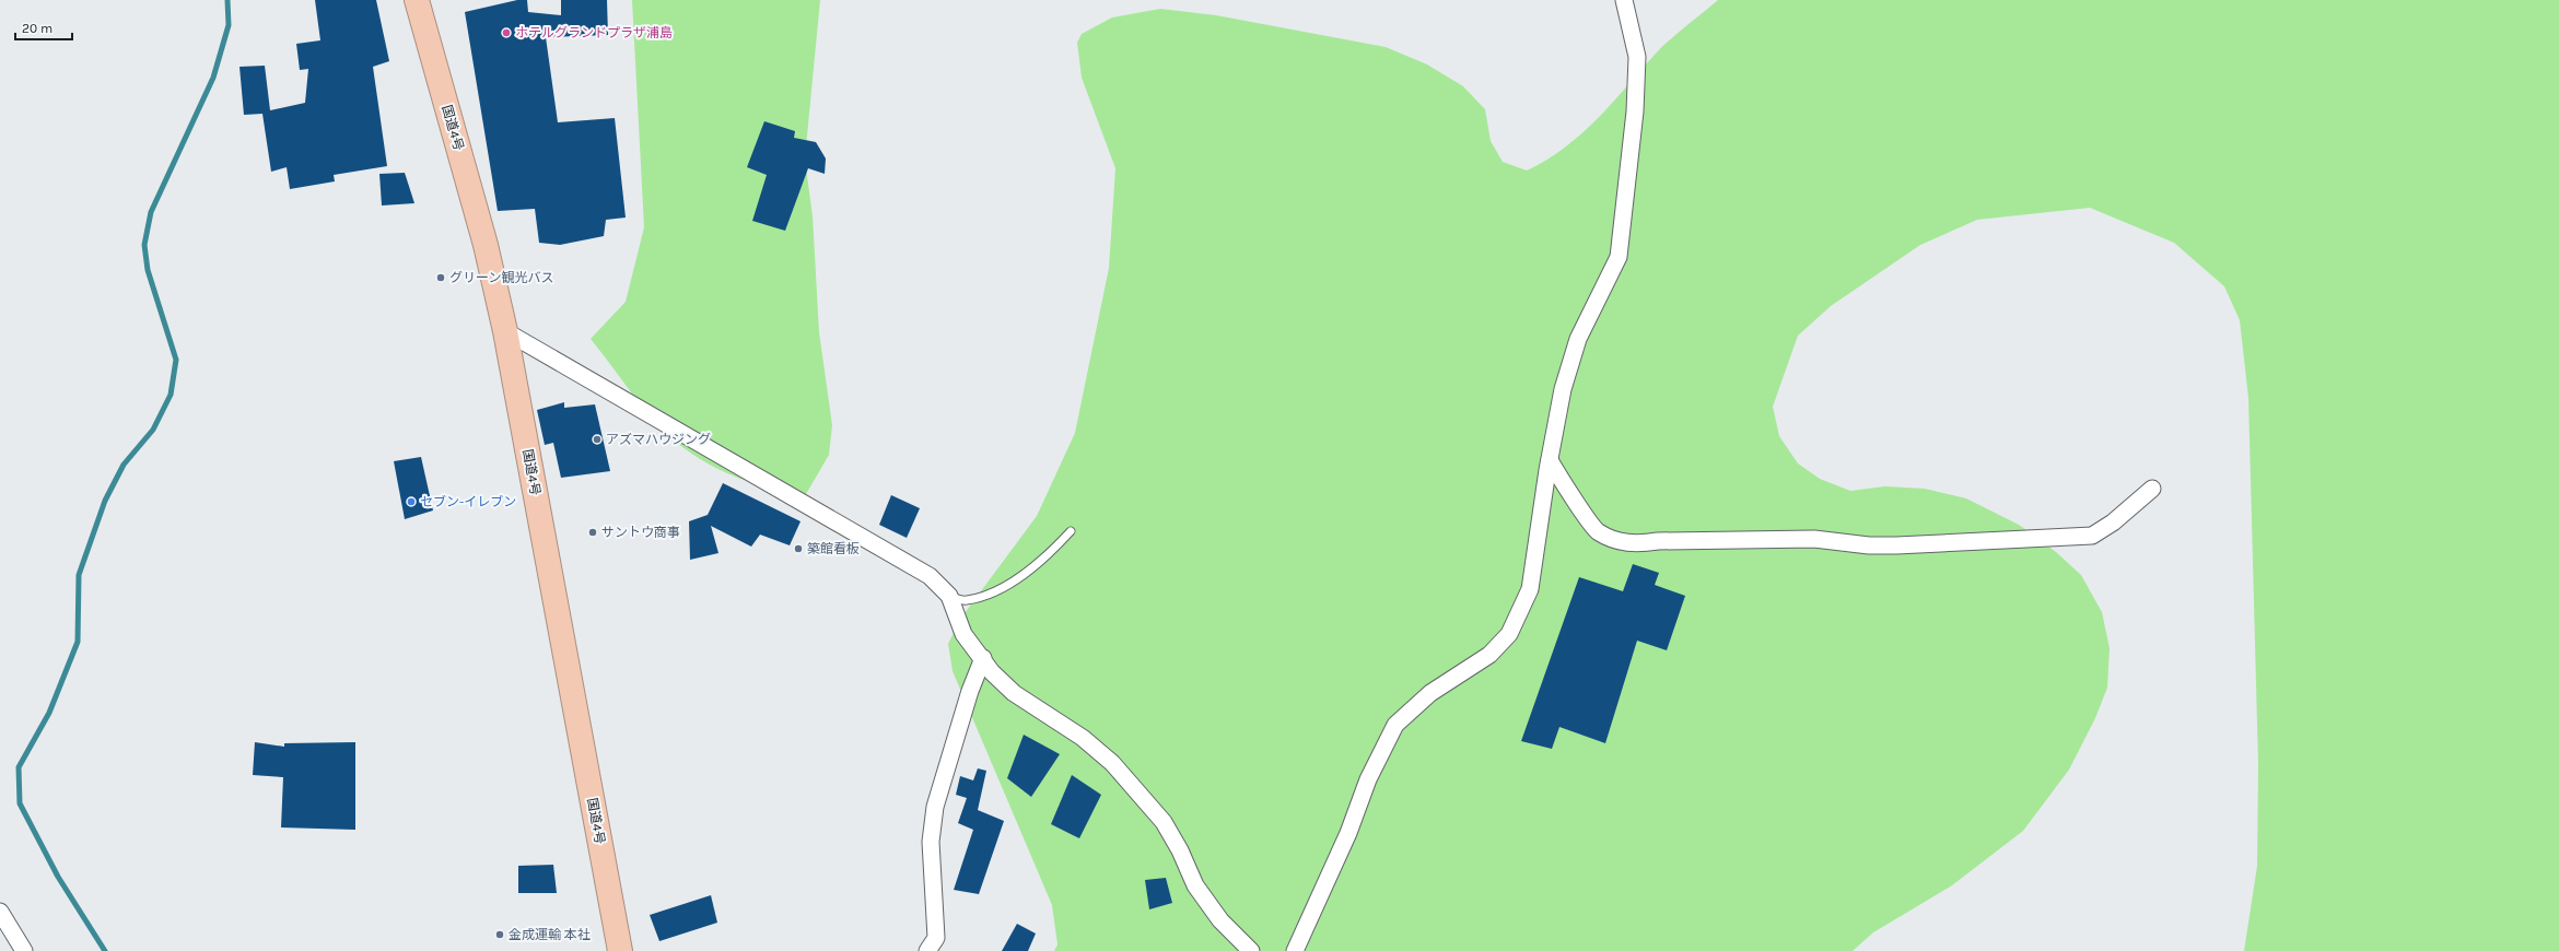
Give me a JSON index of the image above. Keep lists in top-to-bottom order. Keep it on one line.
{"streets":{"highway":["国道4号"]},"places":["ホテルグランドプラザ浦島","グリーン観光バス","アズマハウジング","セブン-イレブン","サントウ商事","築館看板","金成運輸 本社"],"scale_bar":"20 m"}
